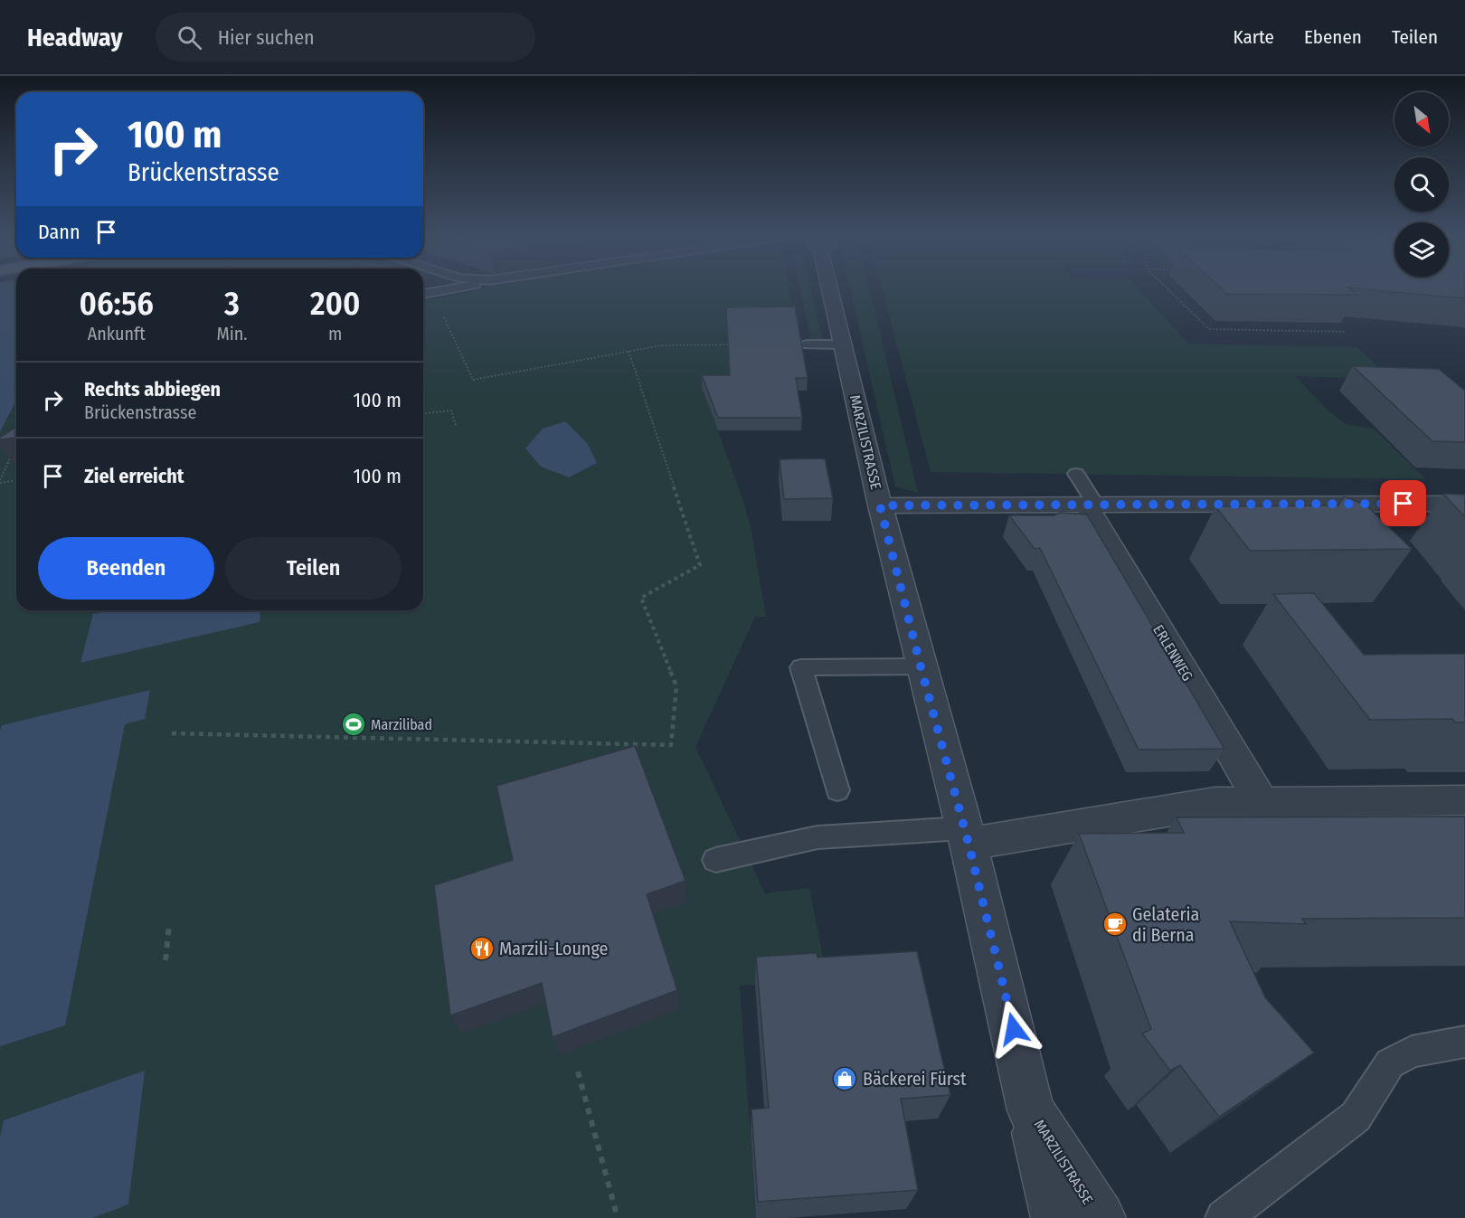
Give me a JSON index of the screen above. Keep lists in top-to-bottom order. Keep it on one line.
{"streets":{"street":["MARZILISTRASSE","ERLENWEG"]},"places":{"sports":["Marzilibad"],"cafe":["Gelateria di Berna"],"restaurant":["Marzili-Lounge"],"shop":["Bäckerei Fürst"]},"north":"bottom right","page":{"header":"Headway","search":"Hier suchen","nav":["Karte","Ebenen","Teilen"],"turn":["100 m","Brückenstrasse"],"then":"Dann","eta":["06:56","Ankunft","3","Min.","200","m"],"list":[{"name":"Rechts abbiegen","note":"Brückenstrasse","value":"100 m"},{"name":"Ziel erreicht","value":"100 m"}],"buttons":["Beenden","Teilen"]}}
